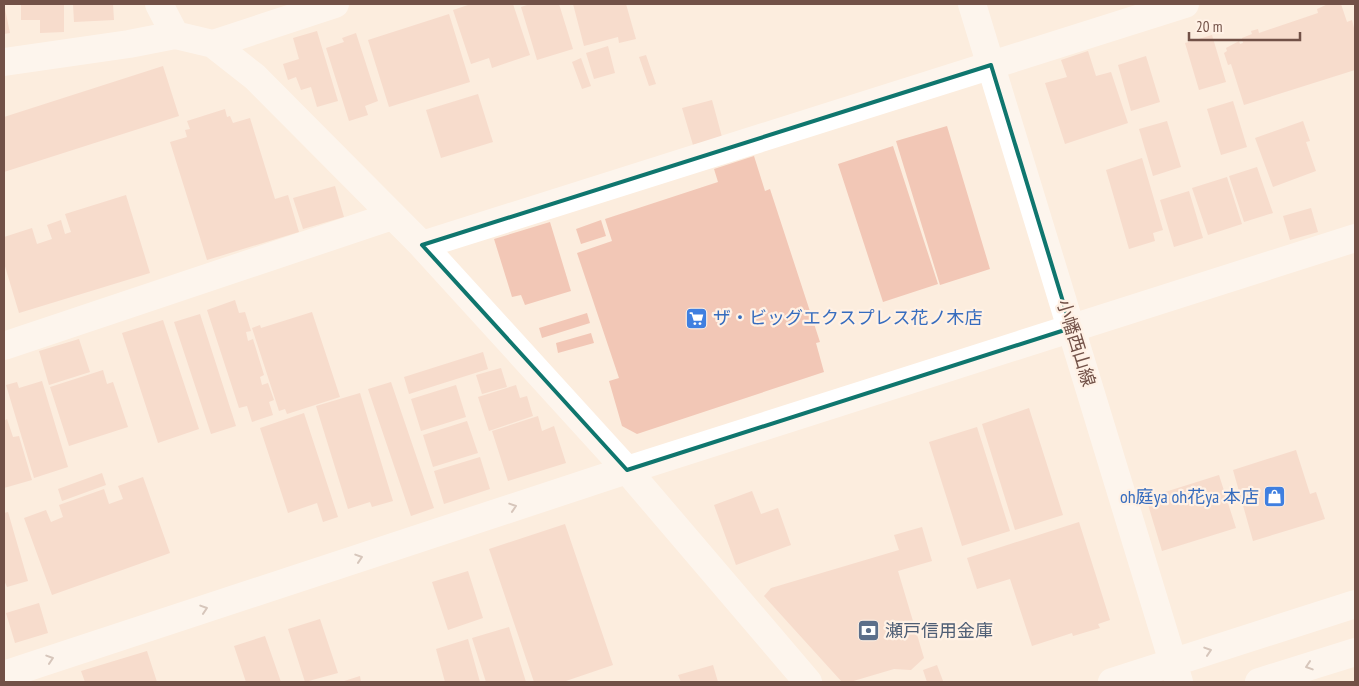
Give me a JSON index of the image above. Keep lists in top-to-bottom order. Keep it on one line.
{"streets":{"street":["小幡西山線"]},"places":{"supermarket":["ザ・ビッグエクスプレス花ノ木店"],"shop":["oh庭ya oh花ya 本店"],"bank":["瀬戸信用金庫"]},"scale_bar":"20 m"}
